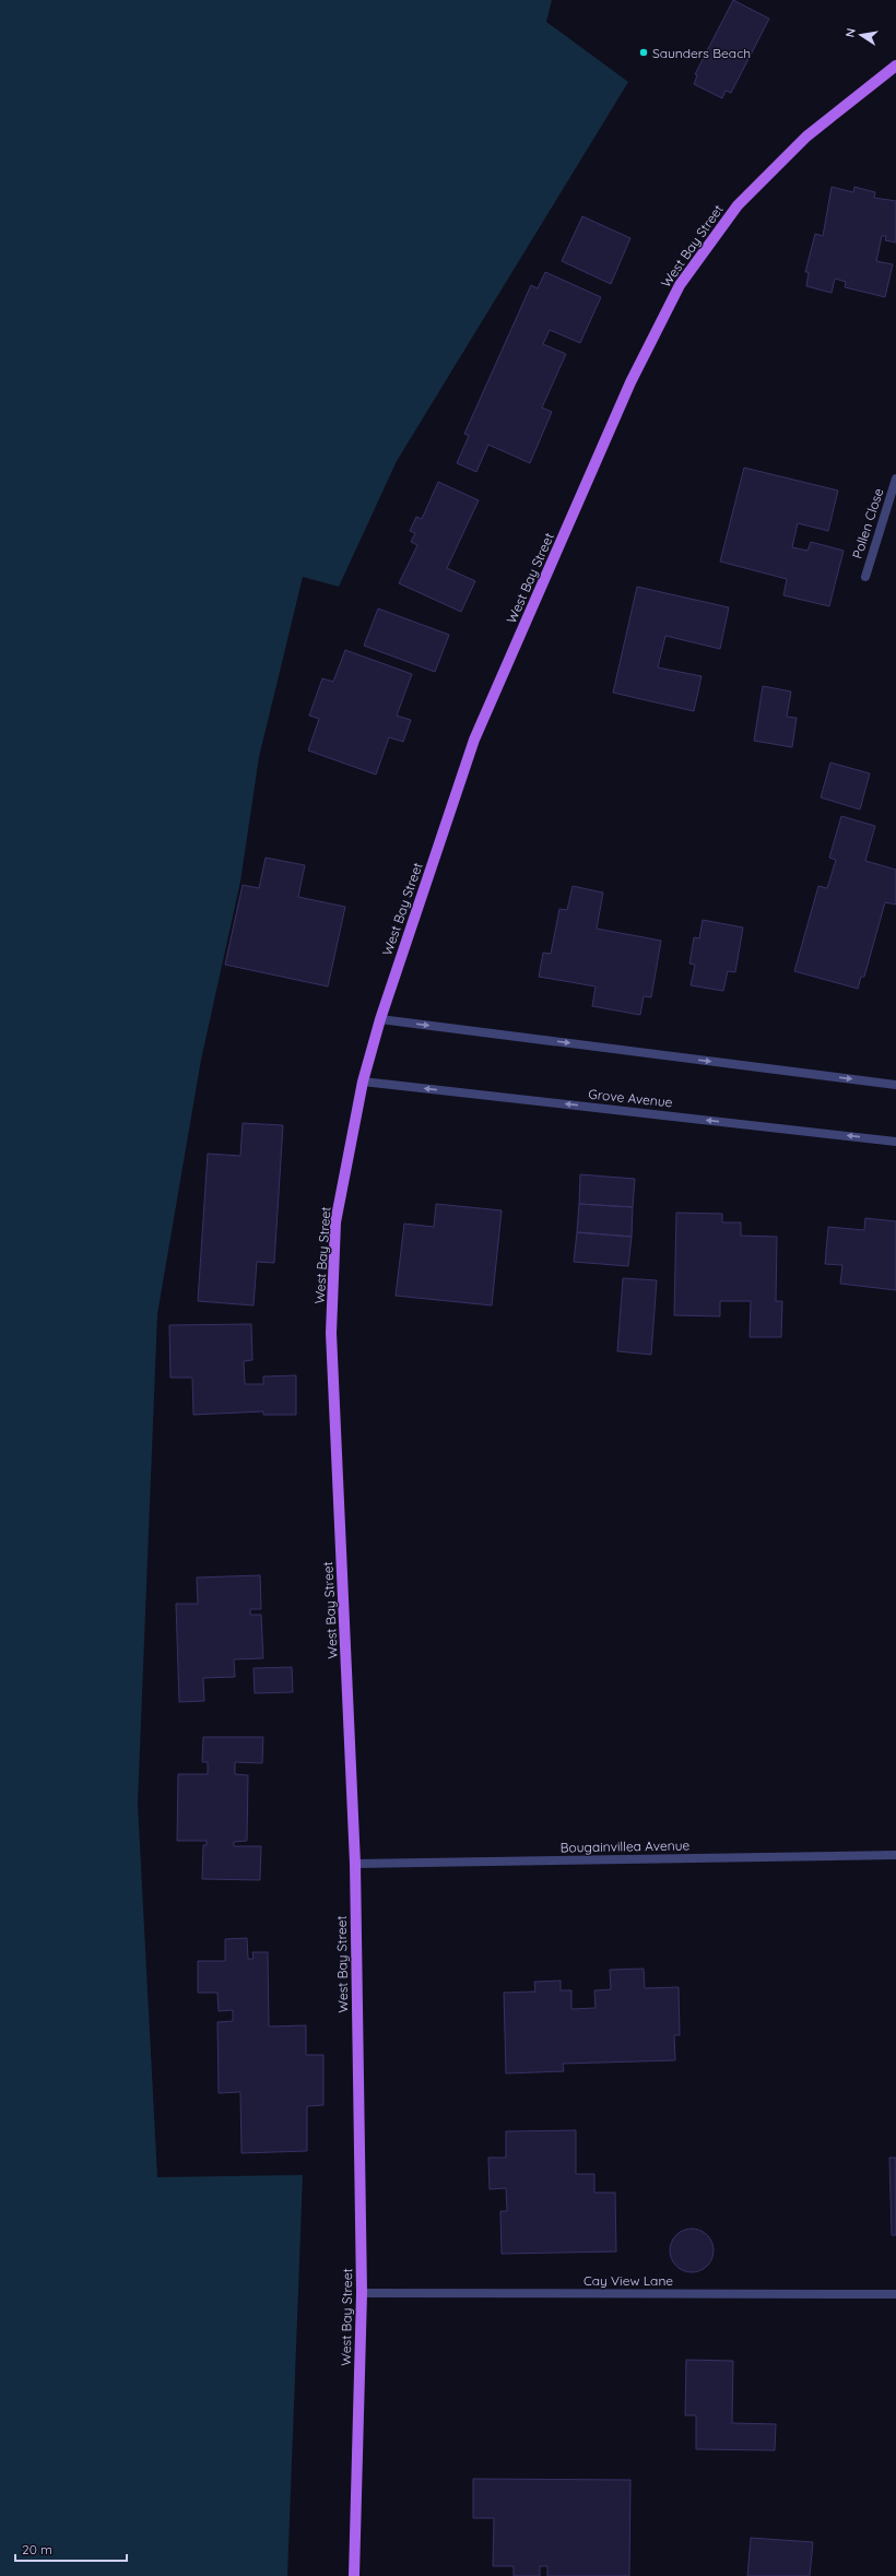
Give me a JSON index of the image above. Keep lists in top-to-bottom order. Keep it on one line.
{"streets":{"main road":["West Bay Street"],"street":["Pollen Close","Grove Avenue","Bougainvillea Avenue","Cay View Lane"]},"crossings":[["West Bay Street","Grove Avenue"],["West Bay Street","Bougainvillea Avenue"],["West Bay Street","Cay View Lane"]],"places":["Saunders Beach"],"scale_bar":"20 m","north":"left"}
